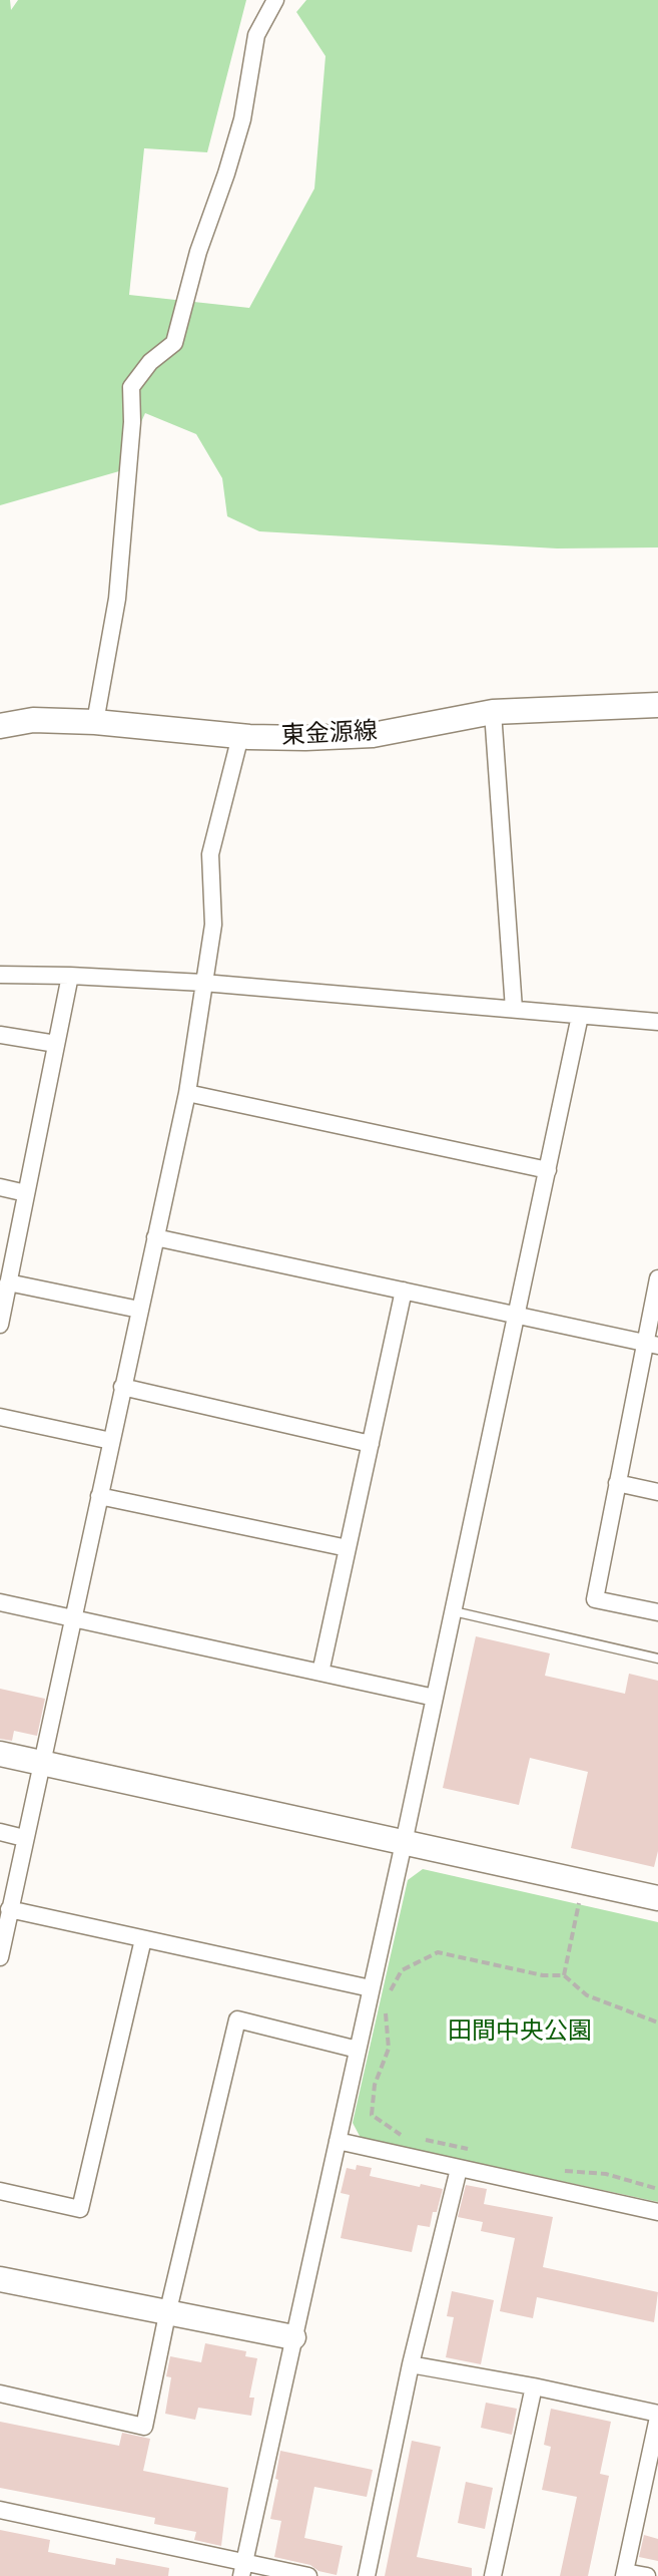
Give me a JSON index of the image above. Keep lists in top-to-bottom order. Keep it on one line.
{"streets":{"street":["東金源線"]},"parks":["田間中央公園"]}
